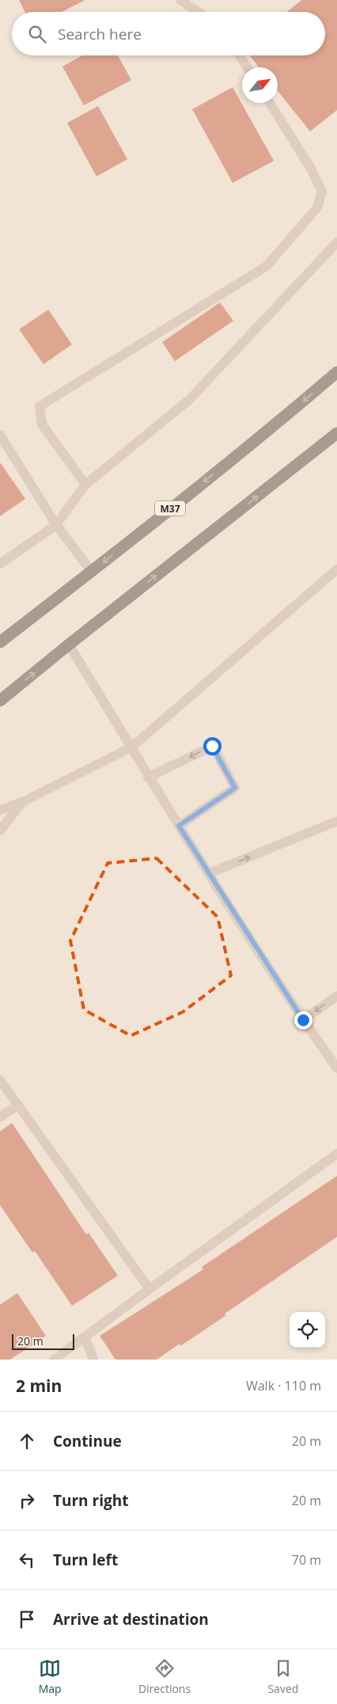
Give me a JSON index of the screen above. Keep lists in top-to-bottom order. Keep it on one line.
{"streets":{"highway":["M37"]},"scale_bar":"20 m","north":"top right","page":{"search":"Search here","scale":"20 m","heading":["2 min","Walk · 110 m"],"list":[["Continue","20 m"],["Turn right","20 m"],["Turn left","70 m"],"Arrive at destination"],"nav":["Map","Directions","Saved"]}}
